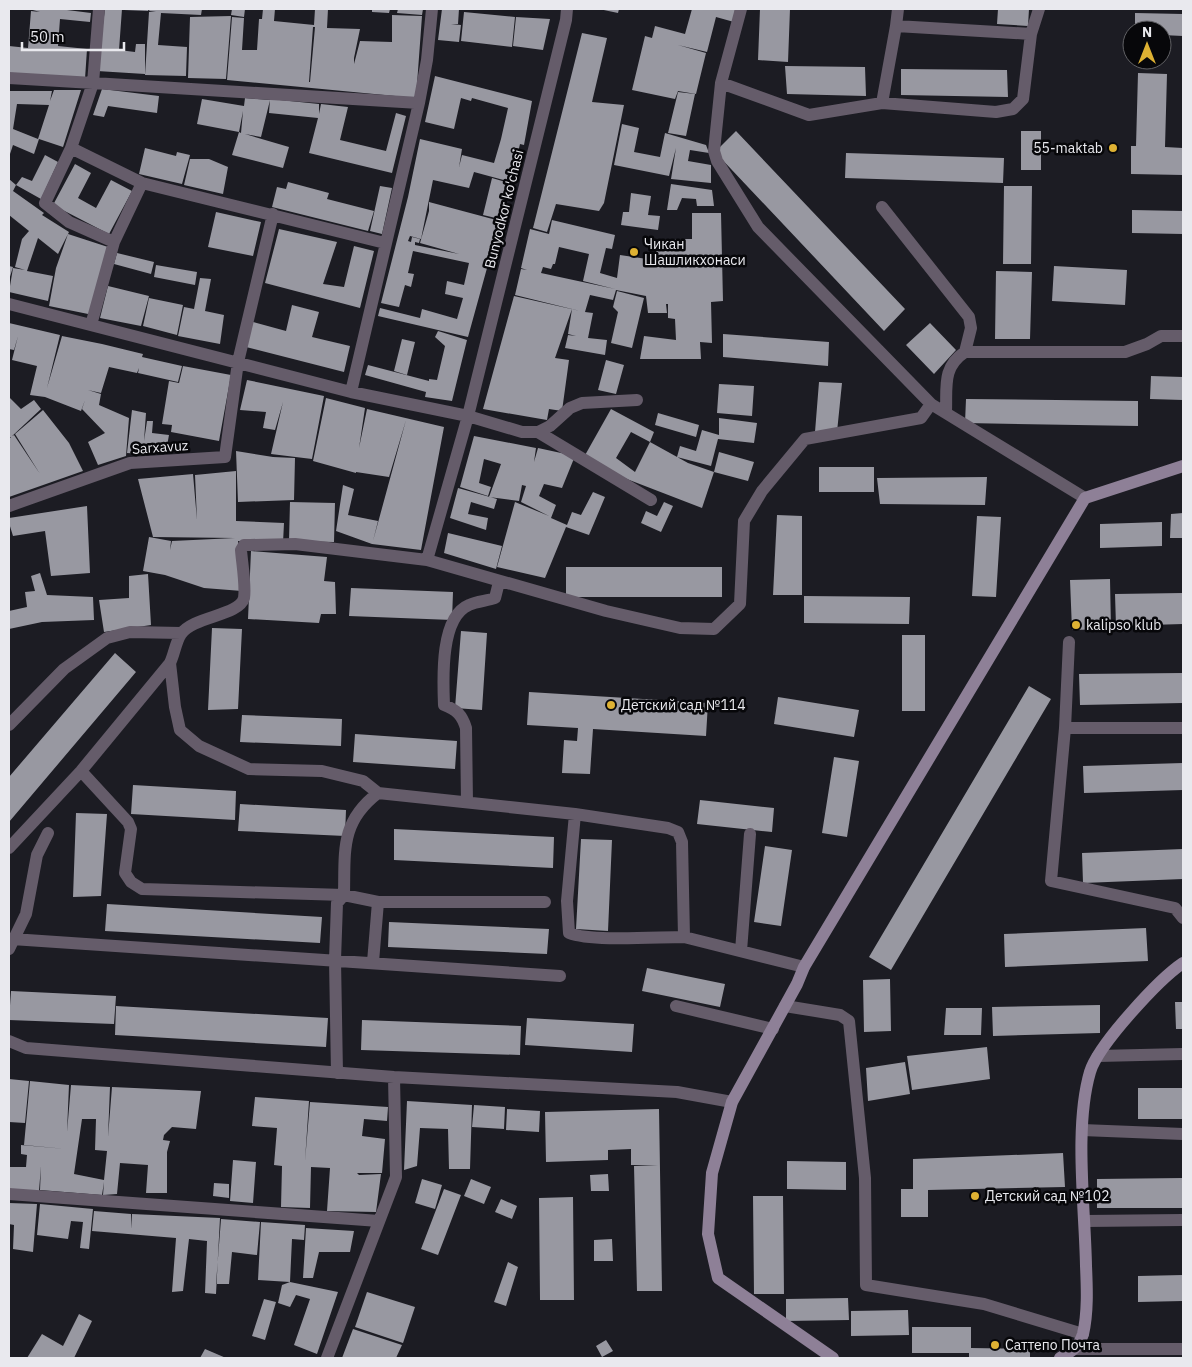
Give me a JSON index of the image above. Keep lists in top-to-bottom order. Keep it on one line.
{"streets":{"street":["Bunyodkor ko'chasi","Sarxavuz"]},"places":["55-maktab","Чикан Шашликхонаси","kalipso klub","Детский сад №114","Детский сад №102","Саттепо Почта"],"scale_bar":"50 m","north":"top"}
